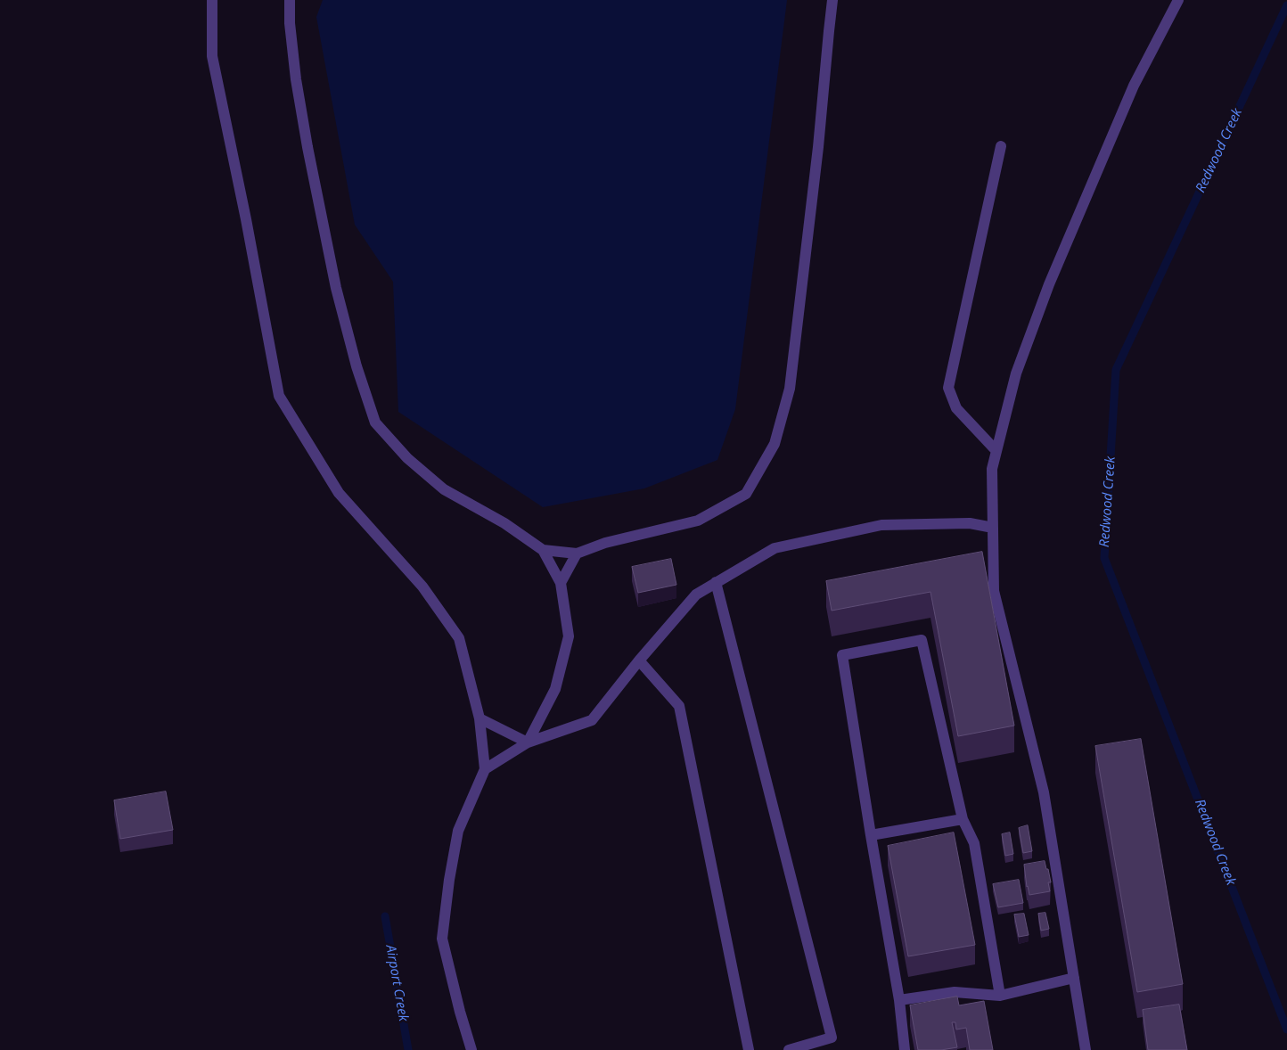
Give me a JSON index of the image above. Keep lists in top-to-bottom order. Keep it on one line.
{"water":["Redwood Creek","Airport Creek"]}
